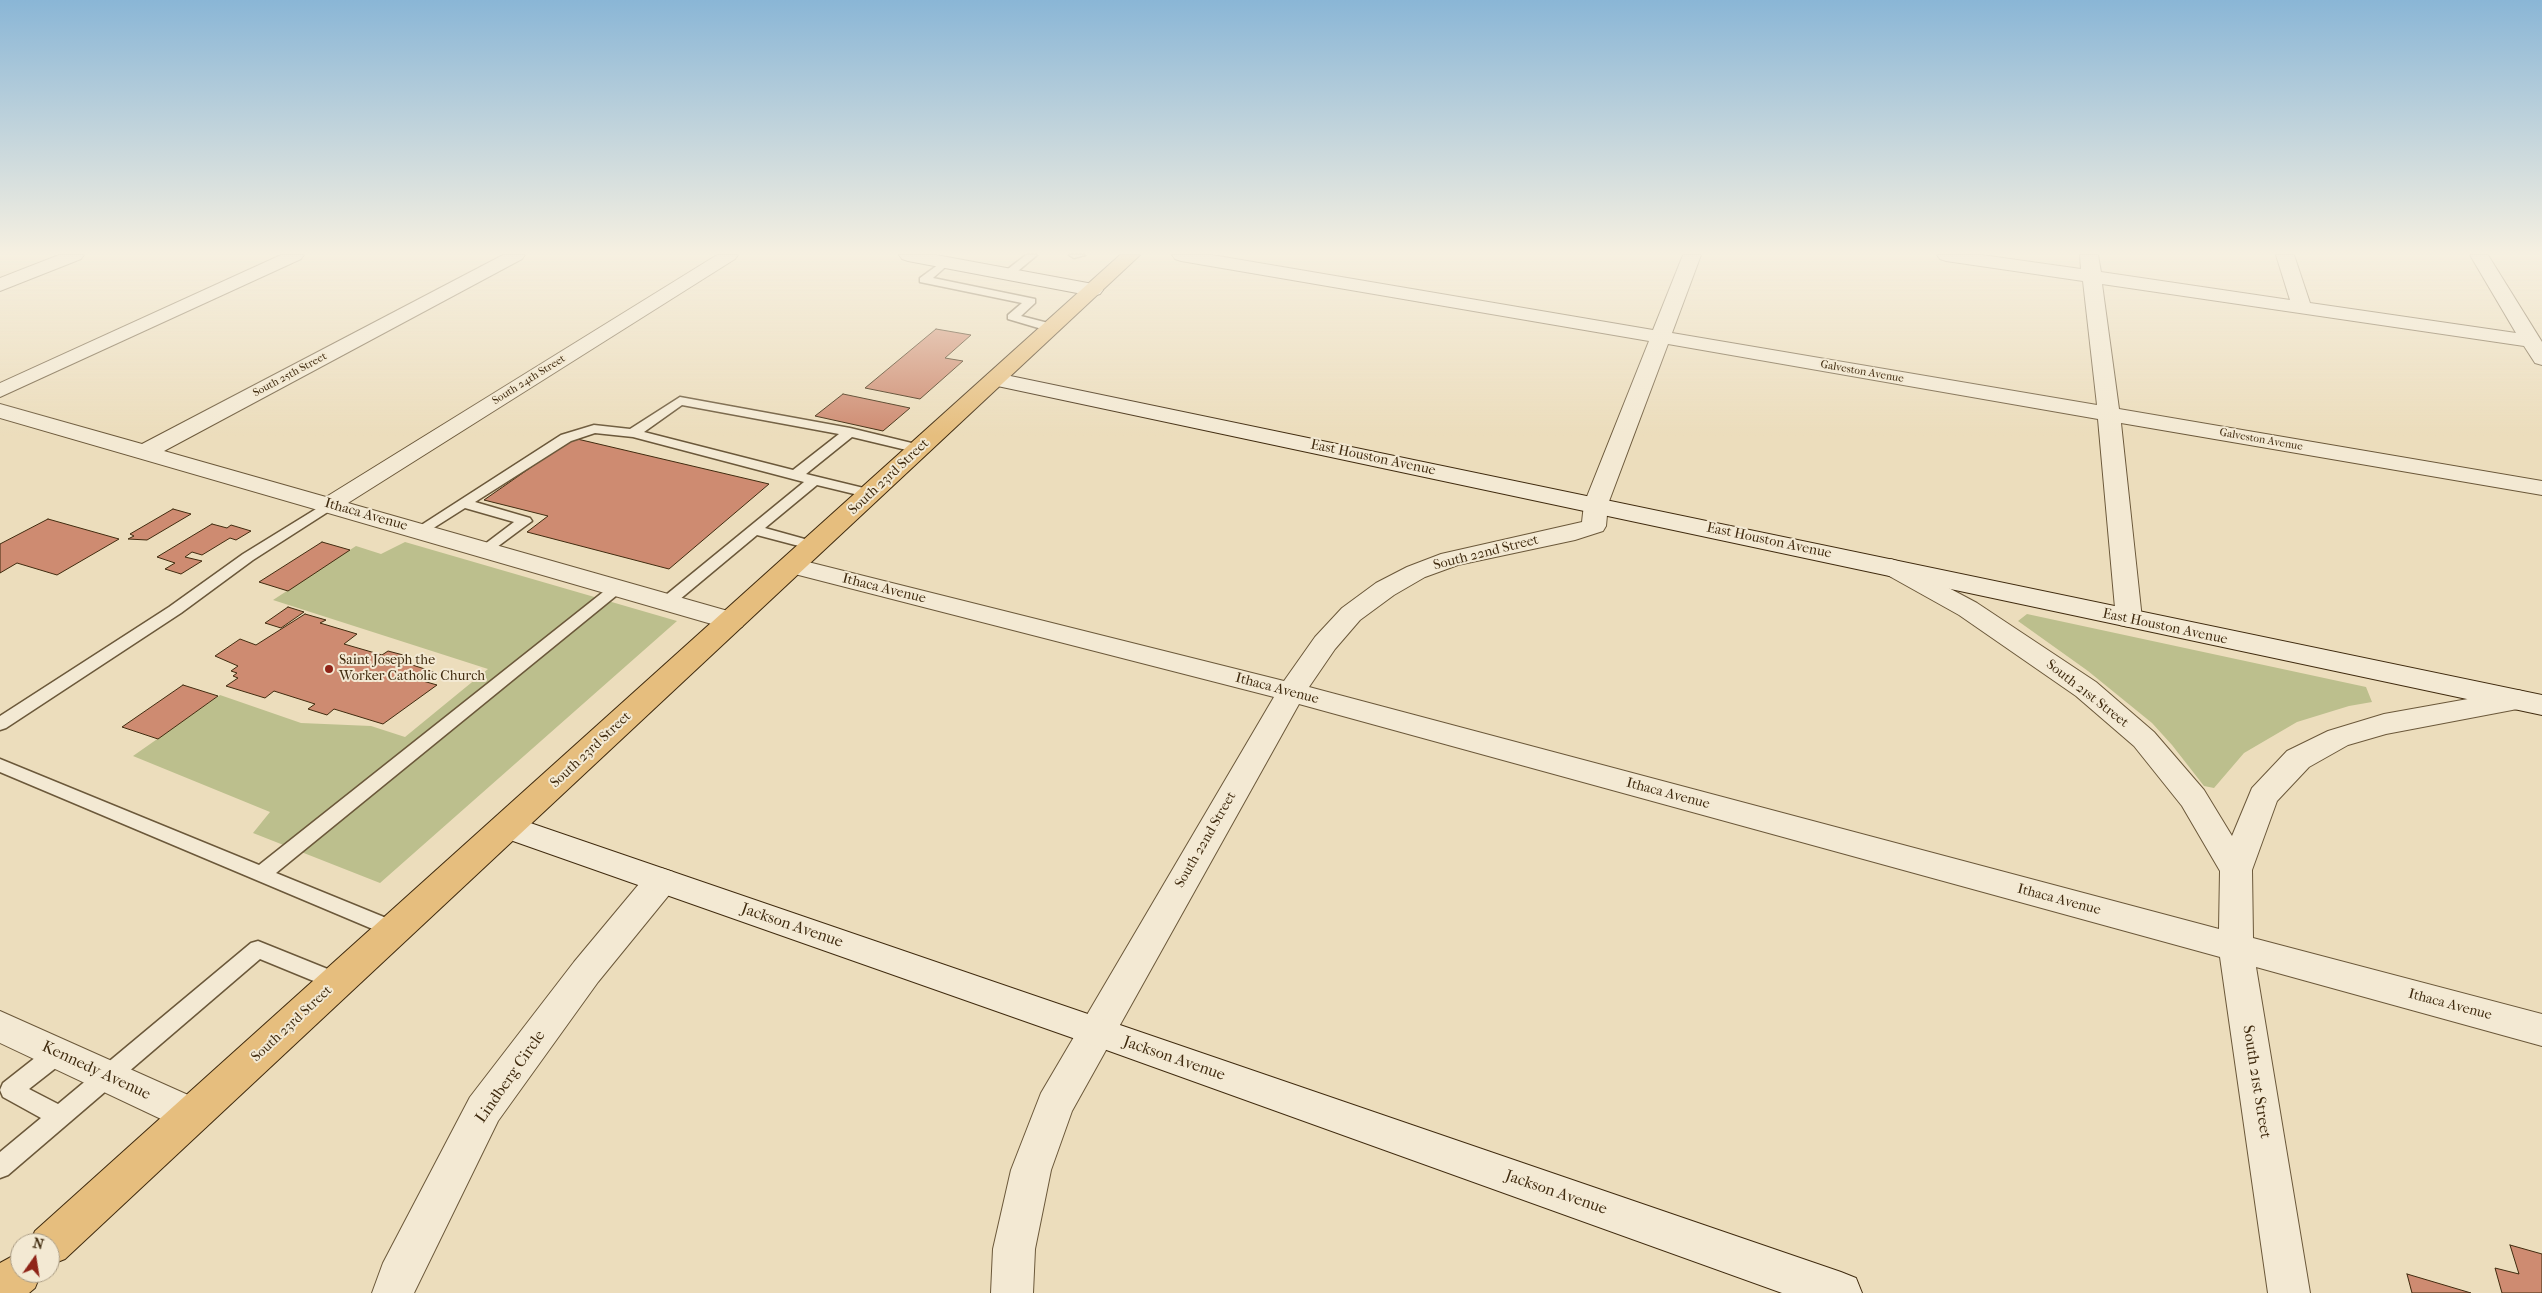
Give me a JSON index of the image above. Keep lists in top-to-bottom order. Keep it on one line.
{"streets":{"main road":["South 23rd Street"],"street":["Galveston Avenue","South 25th Street","South 24th Street","East Houston Avenue","Ithaca Avenue","South 22nd Street","South 21st Street","Jackson Avenue","Kennedy Avenue","Lindberg Circle"]},"crossings":[["Galveston Avenue","South 22nd Street"],["South 25th Street","Ithaca Avenue"],["South 24th Street","Ithaca Avenue"],["East Houston Avenue","South 23rd Street"],["East Houston Avenue","South 22nd Street"],["East Houston Avenue","South 21st Street"],["South 23rd Street","Ithaca Avenue"],["South 23rd Street","Jackson Avenue"],["South 23rd Street","Kennedy Avenue"],["Ithaca Avenue","South 22nd Street"],["Ithaca Avenue","South 21st Street"],["South 22nd Street","Jackson Avenue"],["Jackson Avenue","Lindberg Circle"]],"places":["Saint Joseph the Worker Catholic Church"],"north":"top"}
